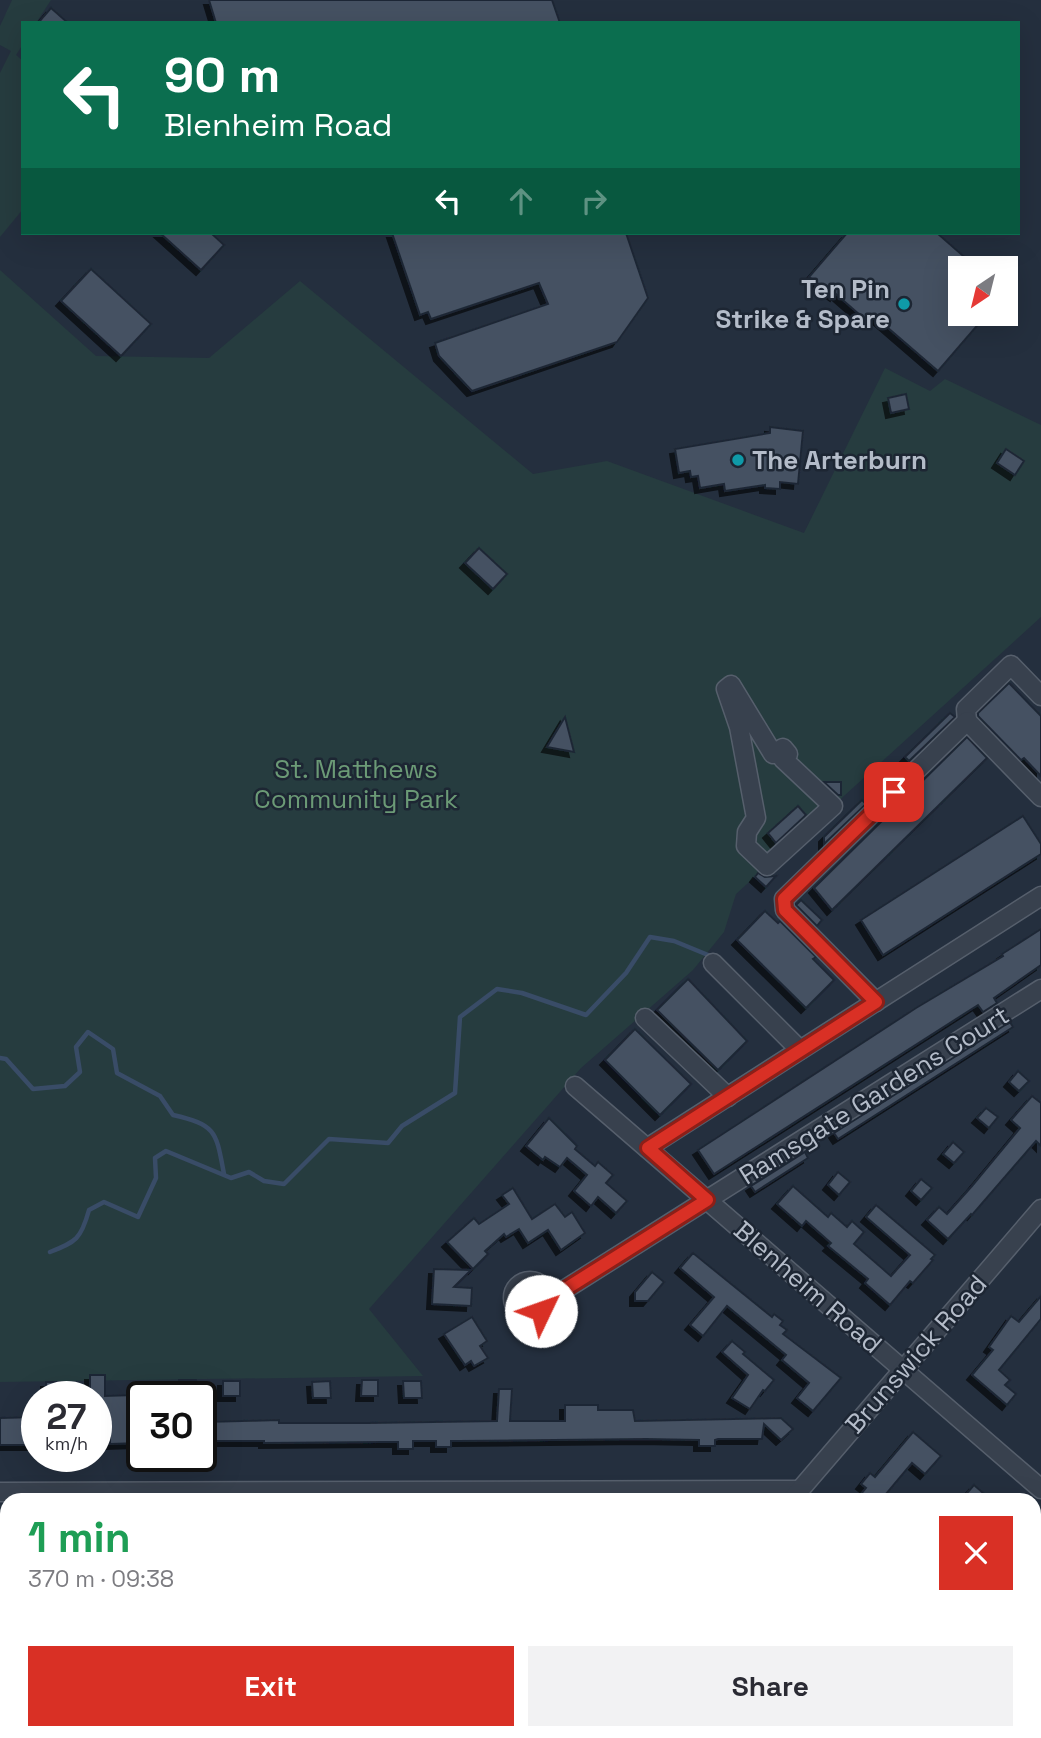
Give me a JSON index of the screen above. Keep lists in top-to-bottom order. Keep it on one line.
{"streets":{"street":["Ramsgate Gardens Court","Blenheim Road","Brunswick Road"]},"crossings":[["Ramsgate Gardens Court","Blenheim Road"],["Blenheim Road","Brunswick Road"]],"parks":["St. Matthews Community Park"],"places":["Ten Pin Strike & Spare","The Arterburn"],"north":"bottom left","page":{"turn":["90 m","Blenheim Road"],"speed":"27 km/h","limit":"30","heading":["1 min","370 m · 09:38"],"buttons":["Exit","Share"]}}
